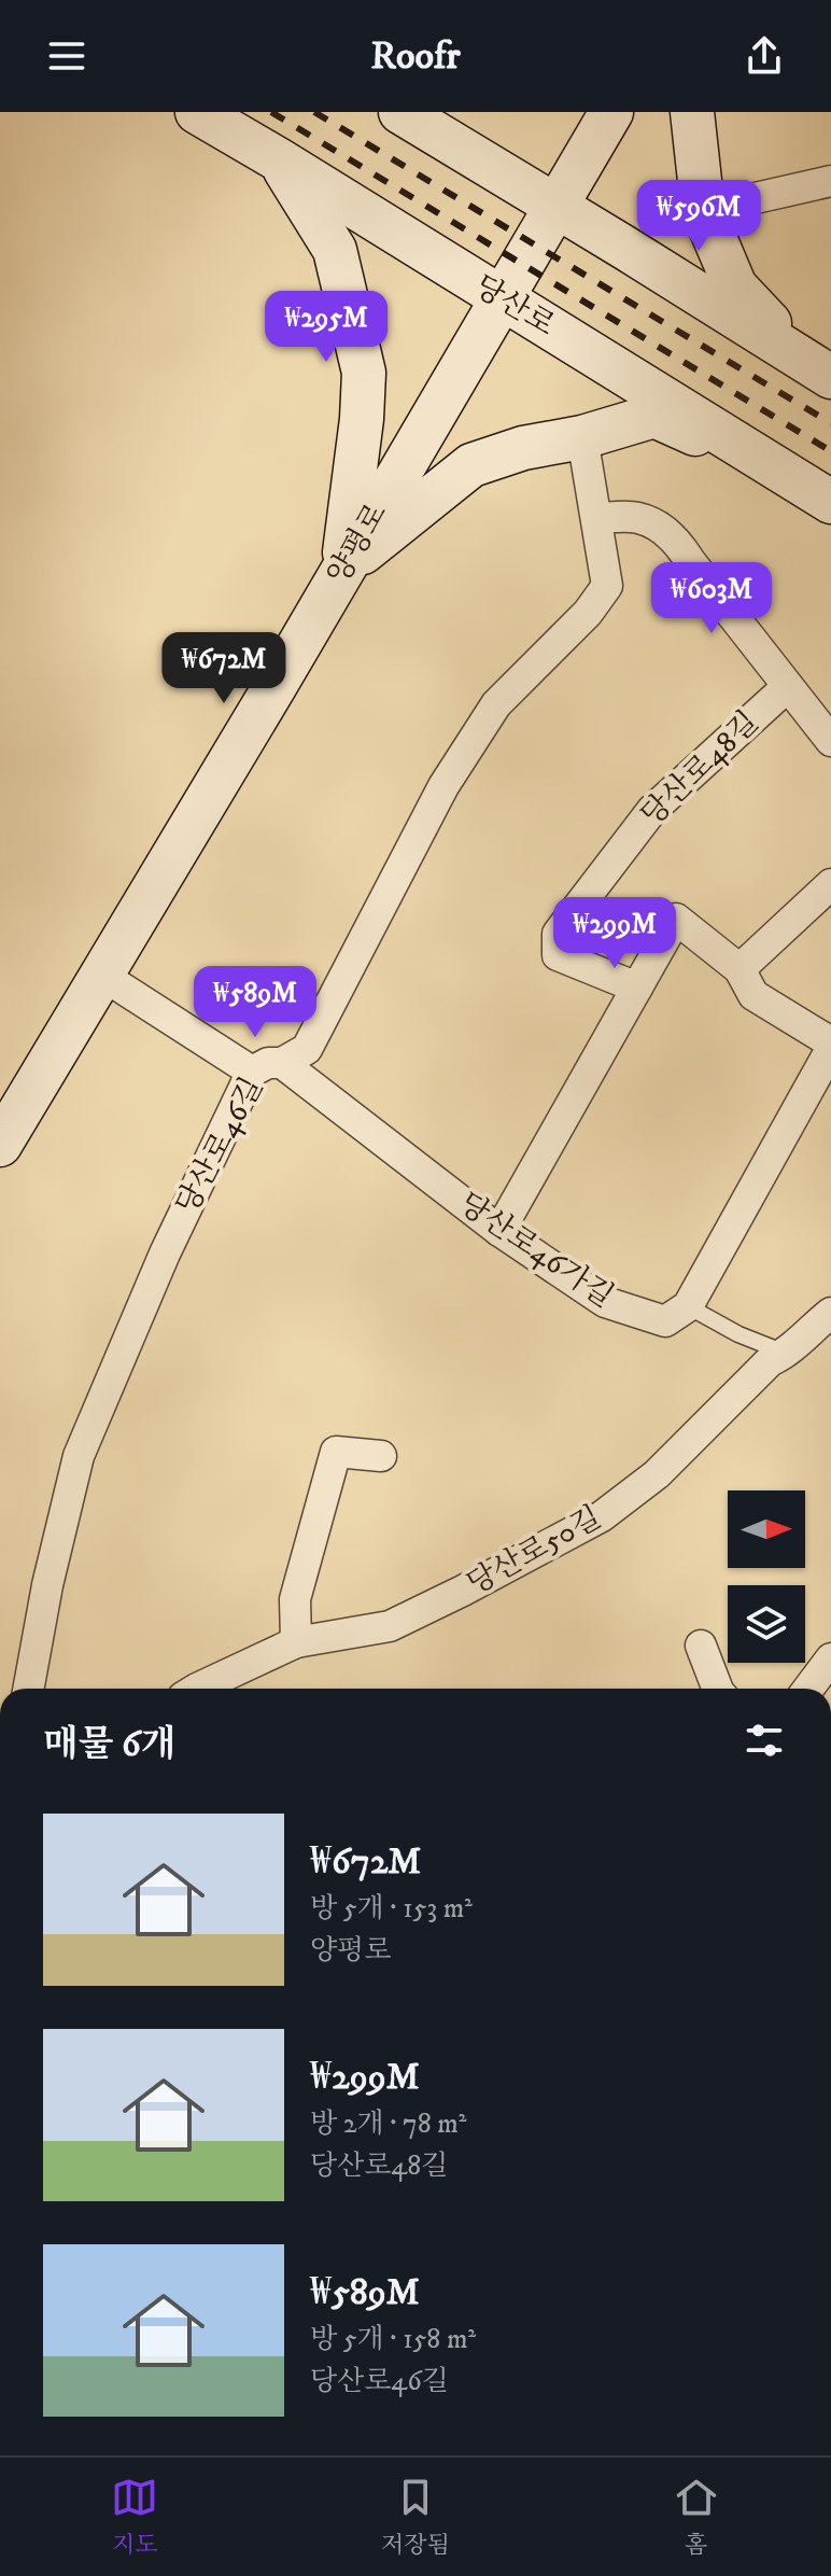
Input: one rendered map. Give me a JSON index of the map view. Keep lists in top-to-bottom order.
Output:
{
  "streets": {
    "main road": ["당산로", "양평로"],
    "street": [
      "당산로48길",
      "당산로46길",
      "당산로46가길",
      "당산로50길"
    ]
  },
  "crossings": [
    ["당산로", "양평로"],
    ["당산로48길", "당산로46길"],
    ["당산로46길", "당산로46가길"]
  ],
  "north": "right",
  "page": {
    "header": "Roofr",
    "price": [
      "₩596M",
      "₩295M",
      "₩603M",
      "₩672M",
      "₩299M",
      "₩589M"
    ],
    "heading": "매물 6개",
    "list": [
      {
        "name": "₩672M",
        "note": "방 5개 · 153 m² · 양평로"
      },
      {
        "name": "₩299M",
        "note": "방 2개 · 78 m² · 당산로48길"
      },
      {
        "name": "₩589M",
        "note": "방 5개 · 158 m² · 당산로46길"
      }
    ],
    "tabs": ["지도", "저장됨", "홈"]
  }
}
